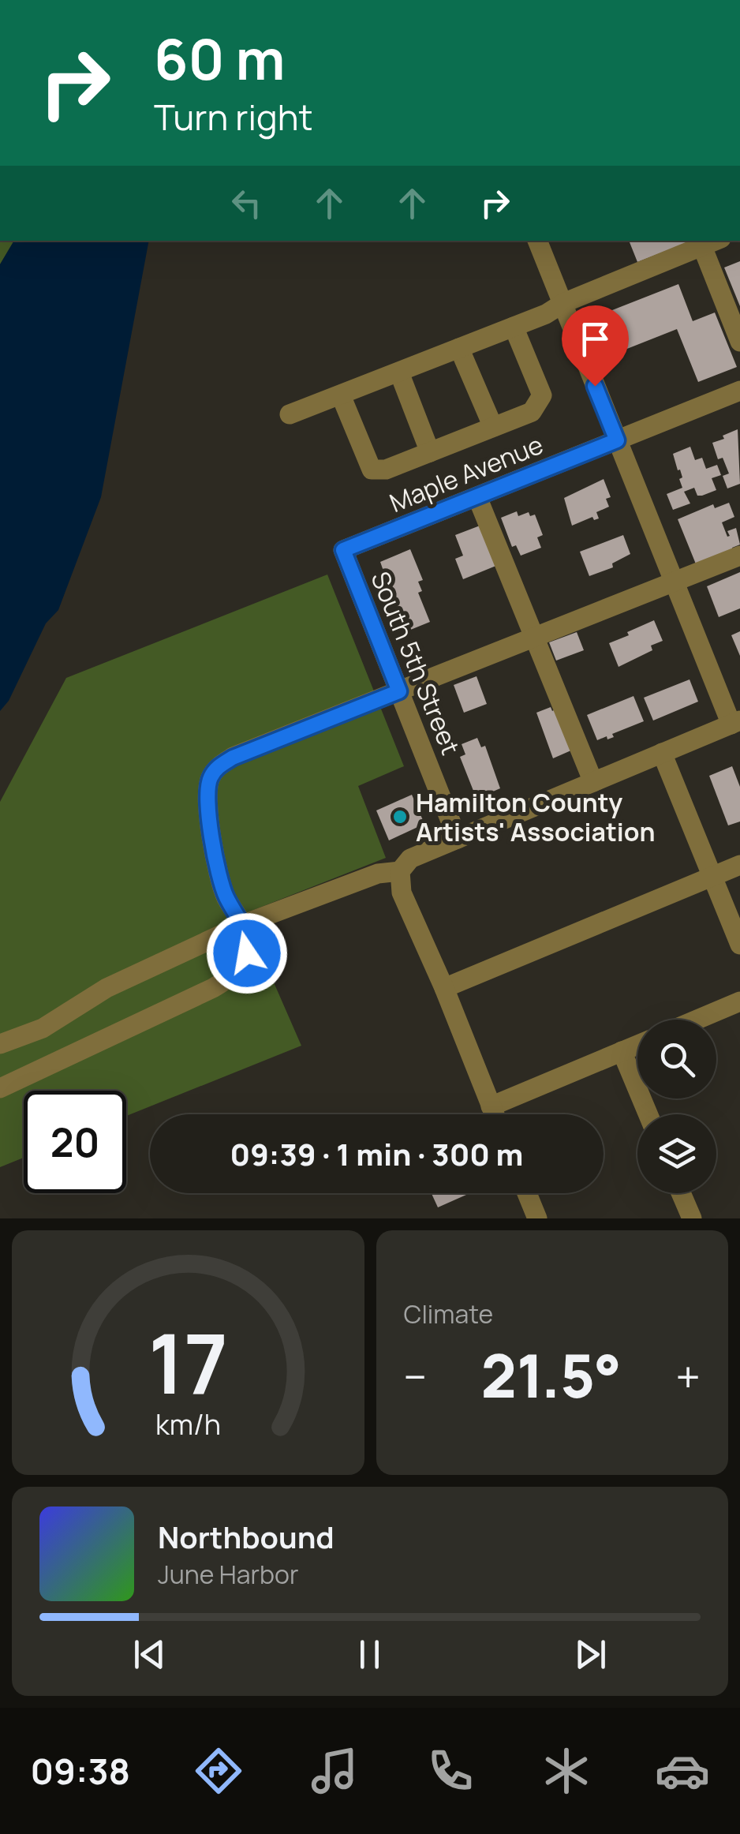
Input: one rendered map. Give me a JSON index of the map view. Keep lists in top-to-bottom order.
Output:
{
  "streets": {
    "street": ["Maple Avenue", "South 5th Street"]
  },
  "crossings": [
    ["Maple Avenue", "South 5th Street"]
  ],
  "places": ["Hamilton County Artists' Association"],
  "page": {
    "turn": ["60 m", "Turn right"],
    "limit": "20",
    "trip": "09:39 · 1 min · 300 m",
    "tile": "Climate",
    "heat": ["−", "21.5°", "+"],
    "song": ["Northbound", "June Harbor"],
    "tabs": "09:38",
    "gauge": ["17", "km/h"]
  }
}
